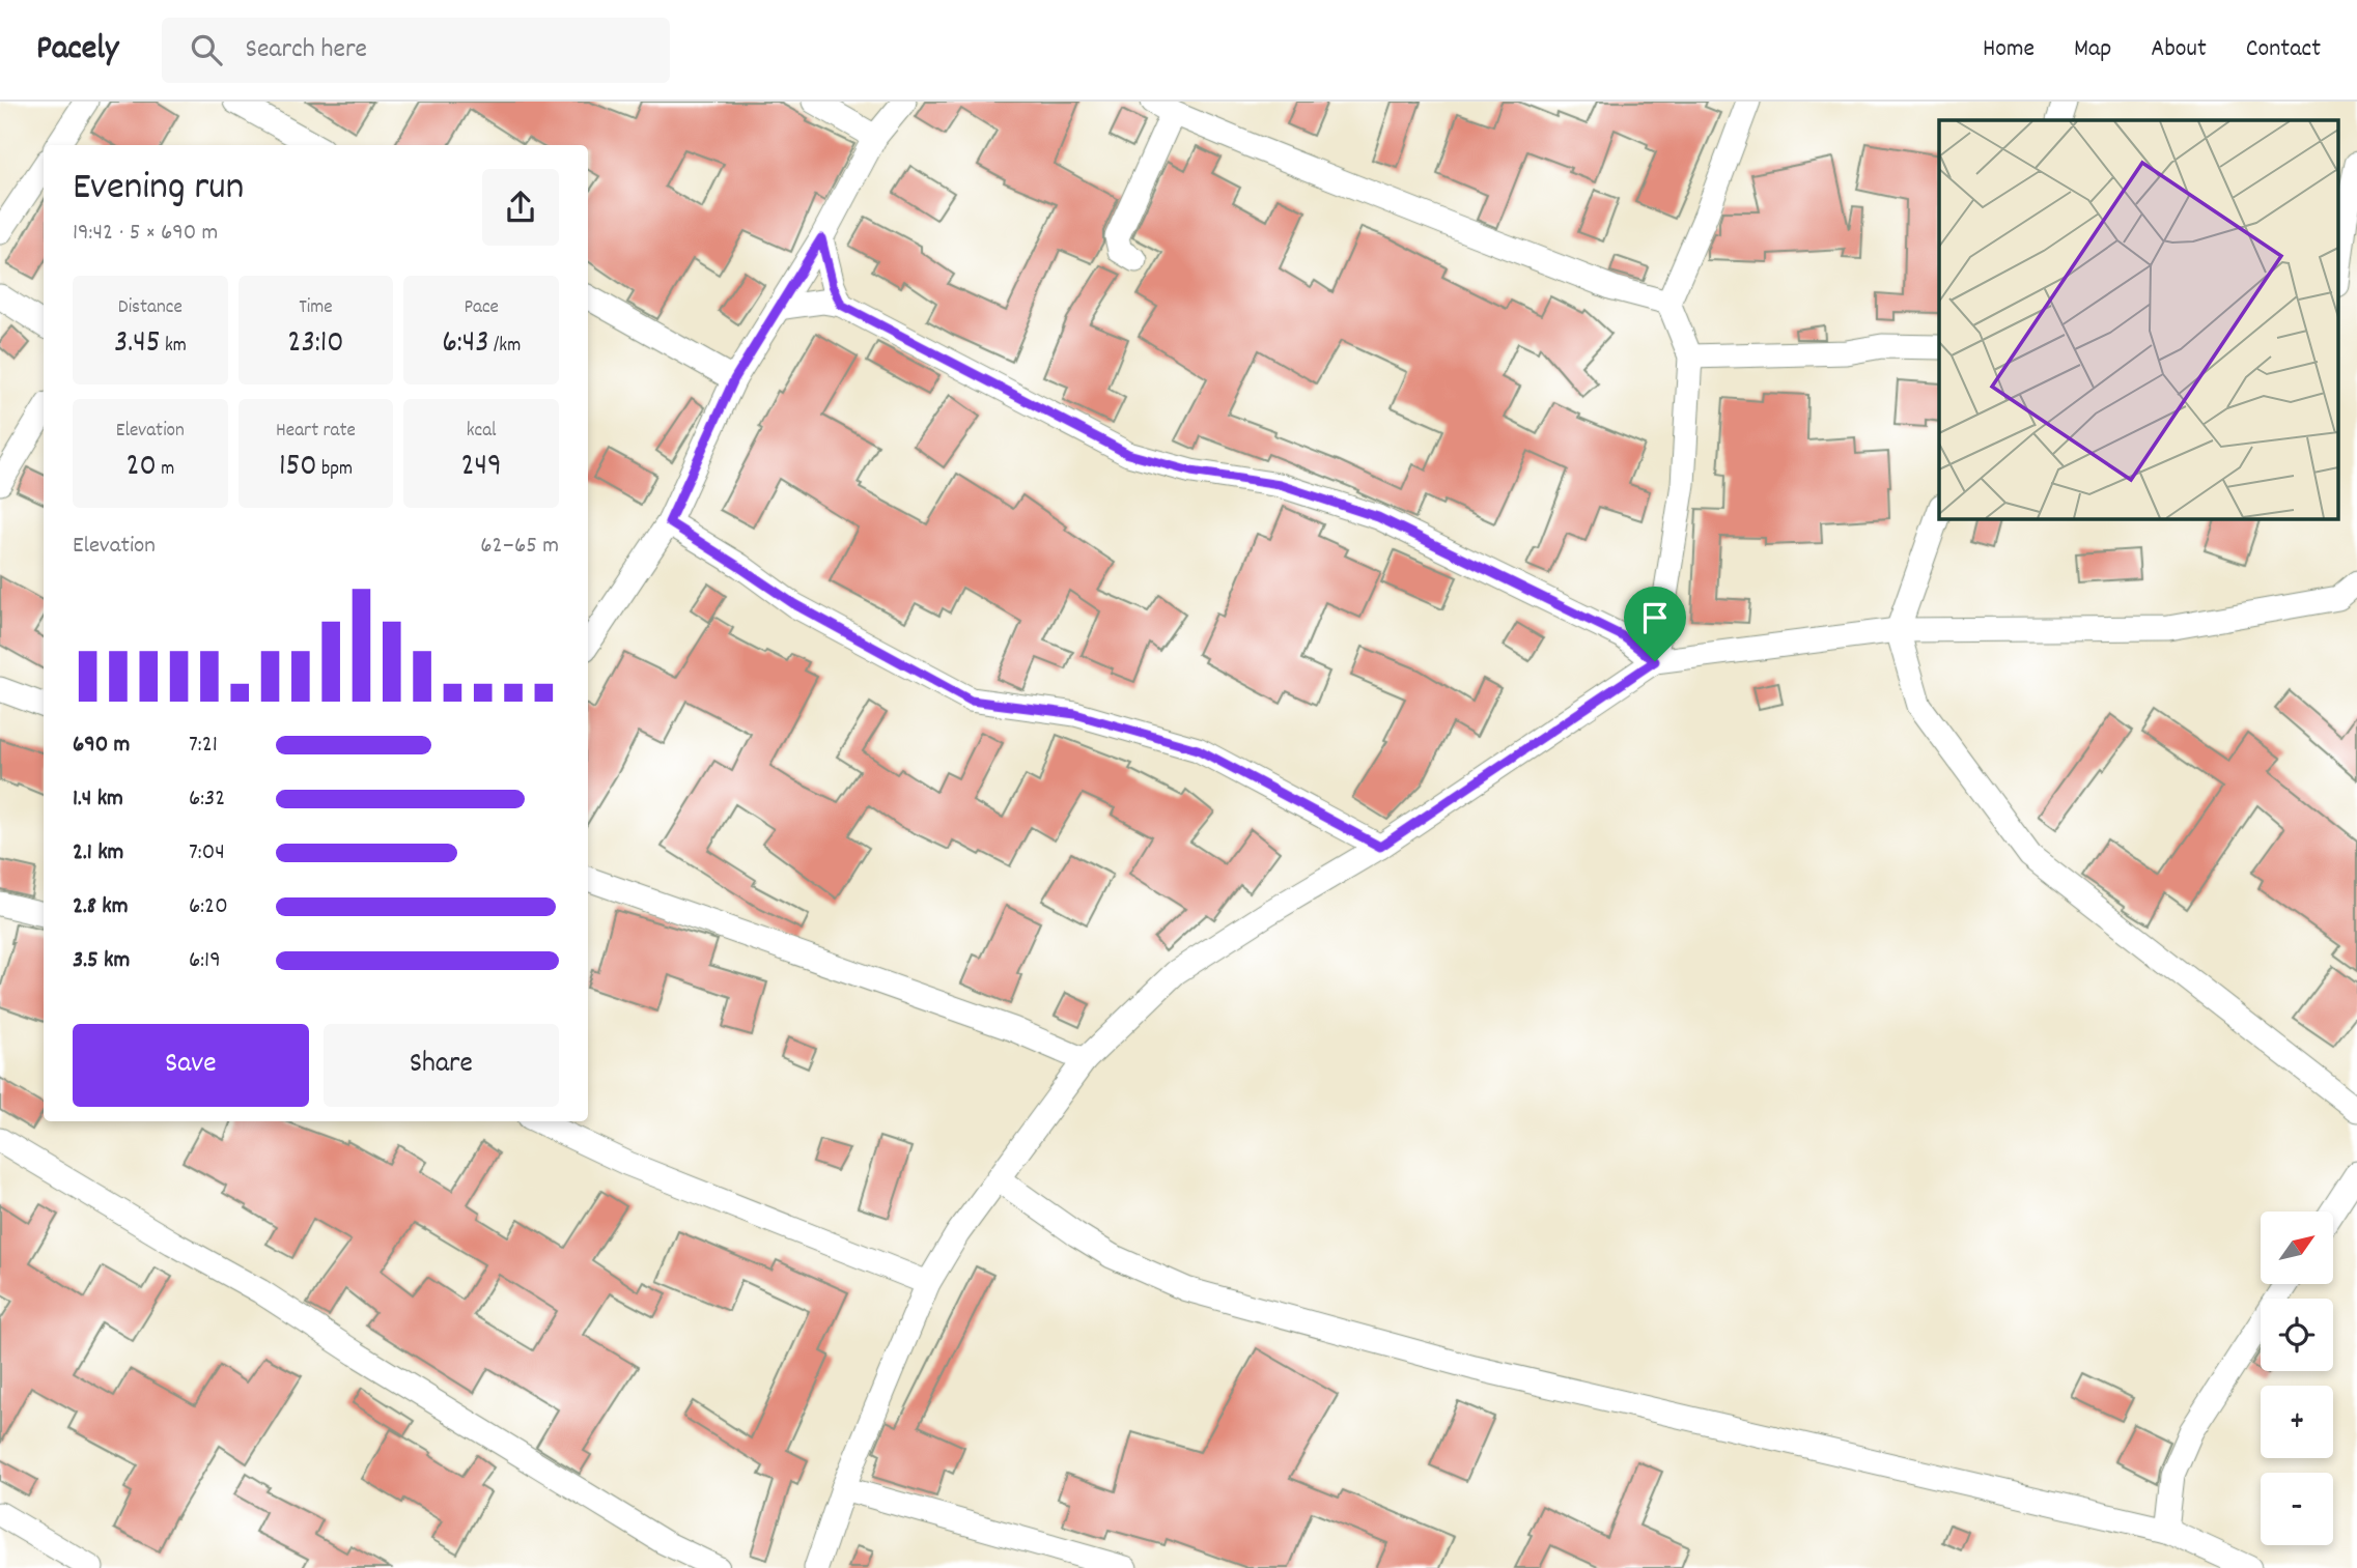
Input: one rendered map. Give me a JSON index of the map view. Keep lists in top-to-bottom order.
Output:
{
  "north": "top right",
  "page": {
    "header": "Pacely",
    "search": "Search here",
    "nav": [
      "Home",
      "Map",
      "About",
      "Contact"
    ],
    "heading": ["Evening run", "19:42 · 5 × 690 m"],
    "stats": [
      ["Distance", "3.45 km"],
      ["Time", "23:10"],
      ["Pace", "6:43 /km"],
      ["Elevation", "20 m"],
      ["Heart rate", "150 bpm"],
      ["kcal", "249"]
    ],
    "chart": ["Elevation", "62–65 m"],
    "list": [
      {
        "name": "690 m",
        "note": "7:21"
      },
      {
        "name": "1.4 km",
        "note": "6:32"
      },
      {
        "name": "2.1 km",
        "note": "7:04"
      },
      {
        "name": "2.8 km",
        "note": "6:20"
      },
      {
        "name": "3.5 km",
        "note": "6:19"
      }
    ],
    "buttons": ["Save", "Share"],
    "map_buttons": ["+", "−"]
  }
}
